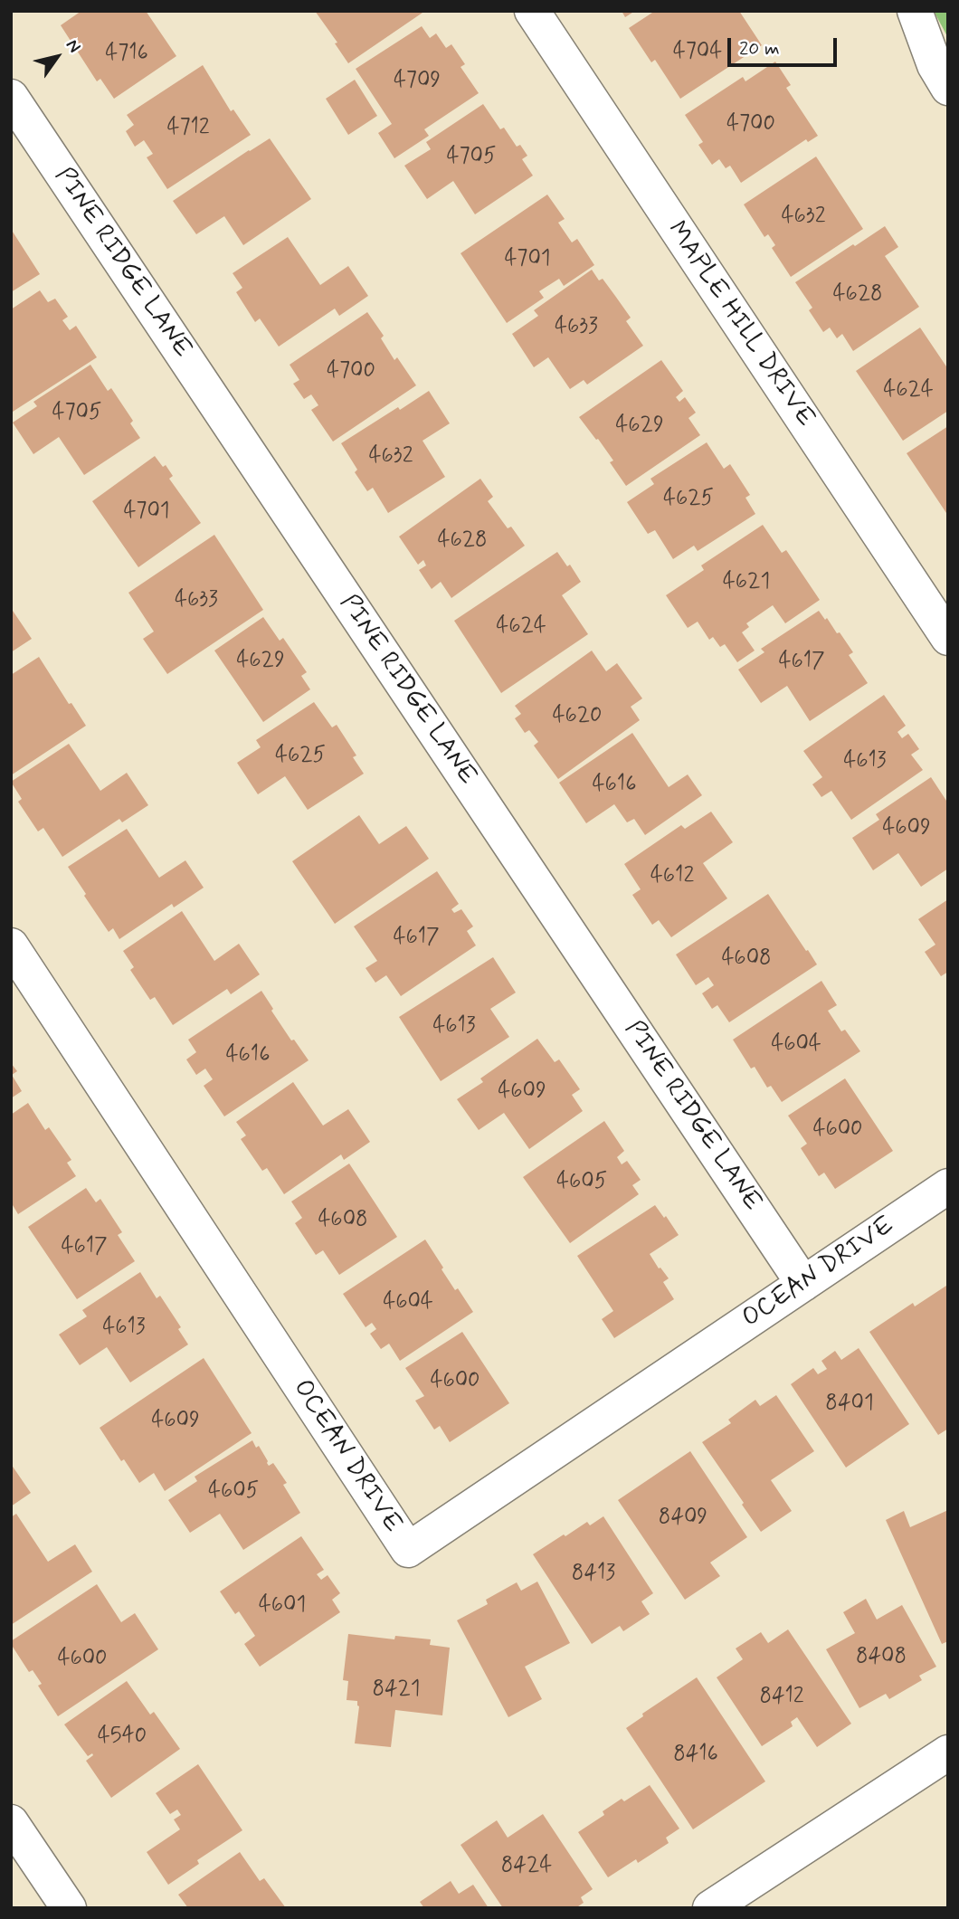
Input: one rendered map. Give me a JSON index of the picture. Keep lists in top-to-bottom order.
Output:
{
  "streets": {
    "street": ["PINE RIDGE LANE", "MAPLE HILL DRIVE", "OCEAN DRIVE"]
  },
  "crossings": [
    ["PINE RIDGE LANE", "OCEAN DRIVE"]
  ],
  "house_numbers": [
    "4704",
    "4716",
    "4709",
    "4700",
    "4712",
    "4705",
    "4632",
    "4701",
    "4628",
    "4633",
    "4700",
    "4624",
    "4705",
    "4629",
    "4632",
    "4625",
    "4701",
    "4628",
    "4621",
    "4633",
    "4624",
    "4629",
    "4617",
    "4620",
    "4625",
    "4613",
    "4616",
    "4609",
    "4612",
    "4617",
    "4608",
    "4613",
    "4604",
    "4616",
    "4609",
    "4600",
    "4605",
    "4608",
    "4617",
    "4604",
    "4613",
    "4600",
    "8401",
    "4609",
    "4605",
    "8409",
    "8413",
    "4601",
    "8408",
    "4600",
    "8421",
    "8412",
    "4540",
    "8416",
    "8424"
  ],
  "scale_bar": "20 m",
  "north": "top right"
}
